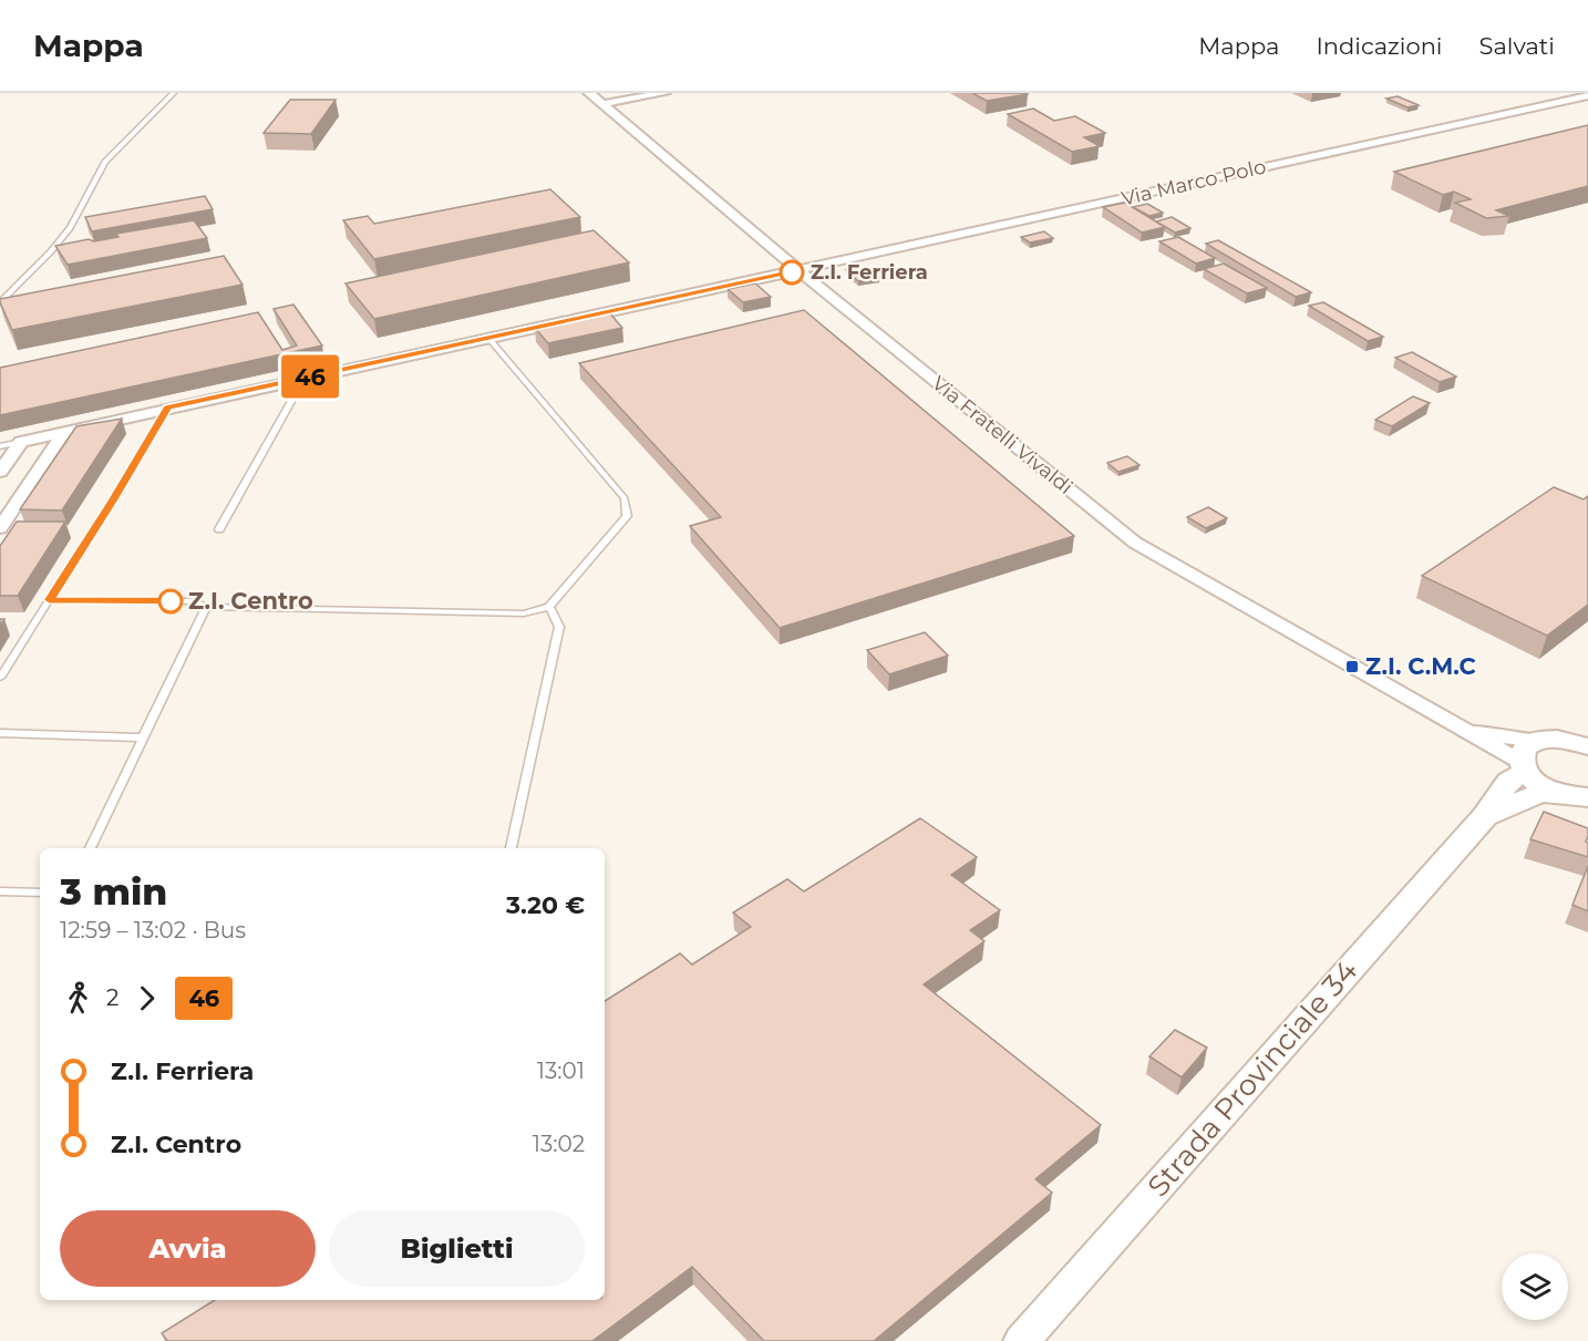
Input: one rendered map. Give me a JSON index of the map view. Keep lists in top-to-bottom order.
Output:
{
  "streets": {
    "main road": ["Strada Provinciale 34"],
    "street": ["Via Marco Polo", "Via Fratelli Vivaldi"]
  },
  "crossings": [
    ["Via Marco Polo", "Via Fratelli Vivaldi"],
    ["Via Fratelli Vivaldi", "Strada Provinciale 34"]
  ],
  "places": {
    "other": ["Z.I. Ferriera", "Z.I. Centro"],
    "transit": ["Z.I. C.M.C"]
  },
  "lines": ["bus line 46"],
  "page": {
    "header": "Mappa",
    "nav": ["Mappa", "Indicazioni", "Salvati"],
    "on_map": "46",
    "heading": ["3 min", "12:59 – 13:02 · Bus", "3.20 €"],
    "legs": ["2", "46"],
    "list": [
      {
        "name": "Z.I. Ferriera",
        "value": "13:01"
      },
      {
        "name": "Z.I. Centro",
        "value": "13:02"
      }
    ],
    "buttons": ["Avvia", "Biglietti"]
  }
}
